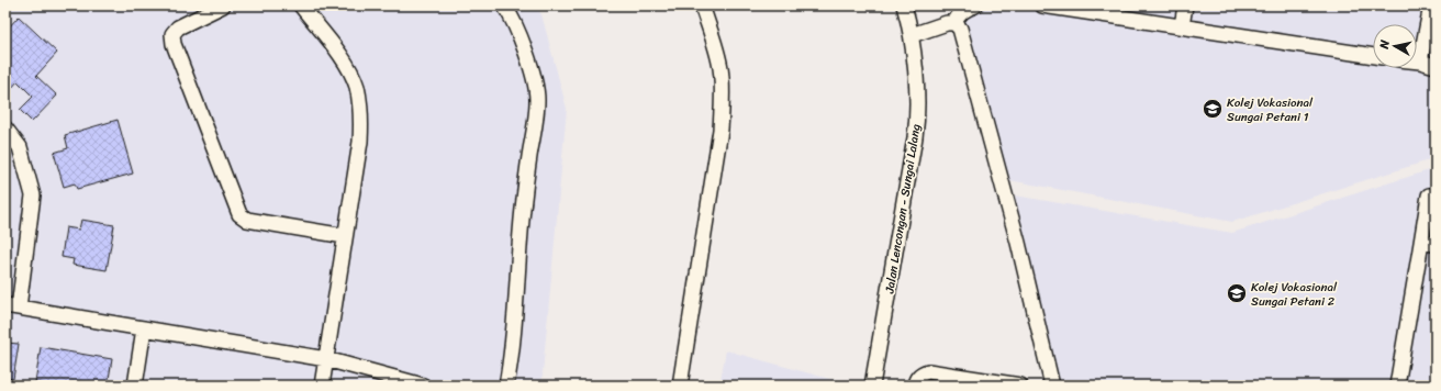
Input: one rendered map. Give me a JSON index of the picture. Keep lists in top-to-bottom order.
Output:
{
  "streets": {
    "street": ["Jalan Lencongan - Sungai Lalang"]
  },
  "places": {
    "school or university": ["Kolej Vokasional Sungai Petani 1", "Kolej Vokasional Sungai Petani 2"]
  },
  "north": "left"
}
